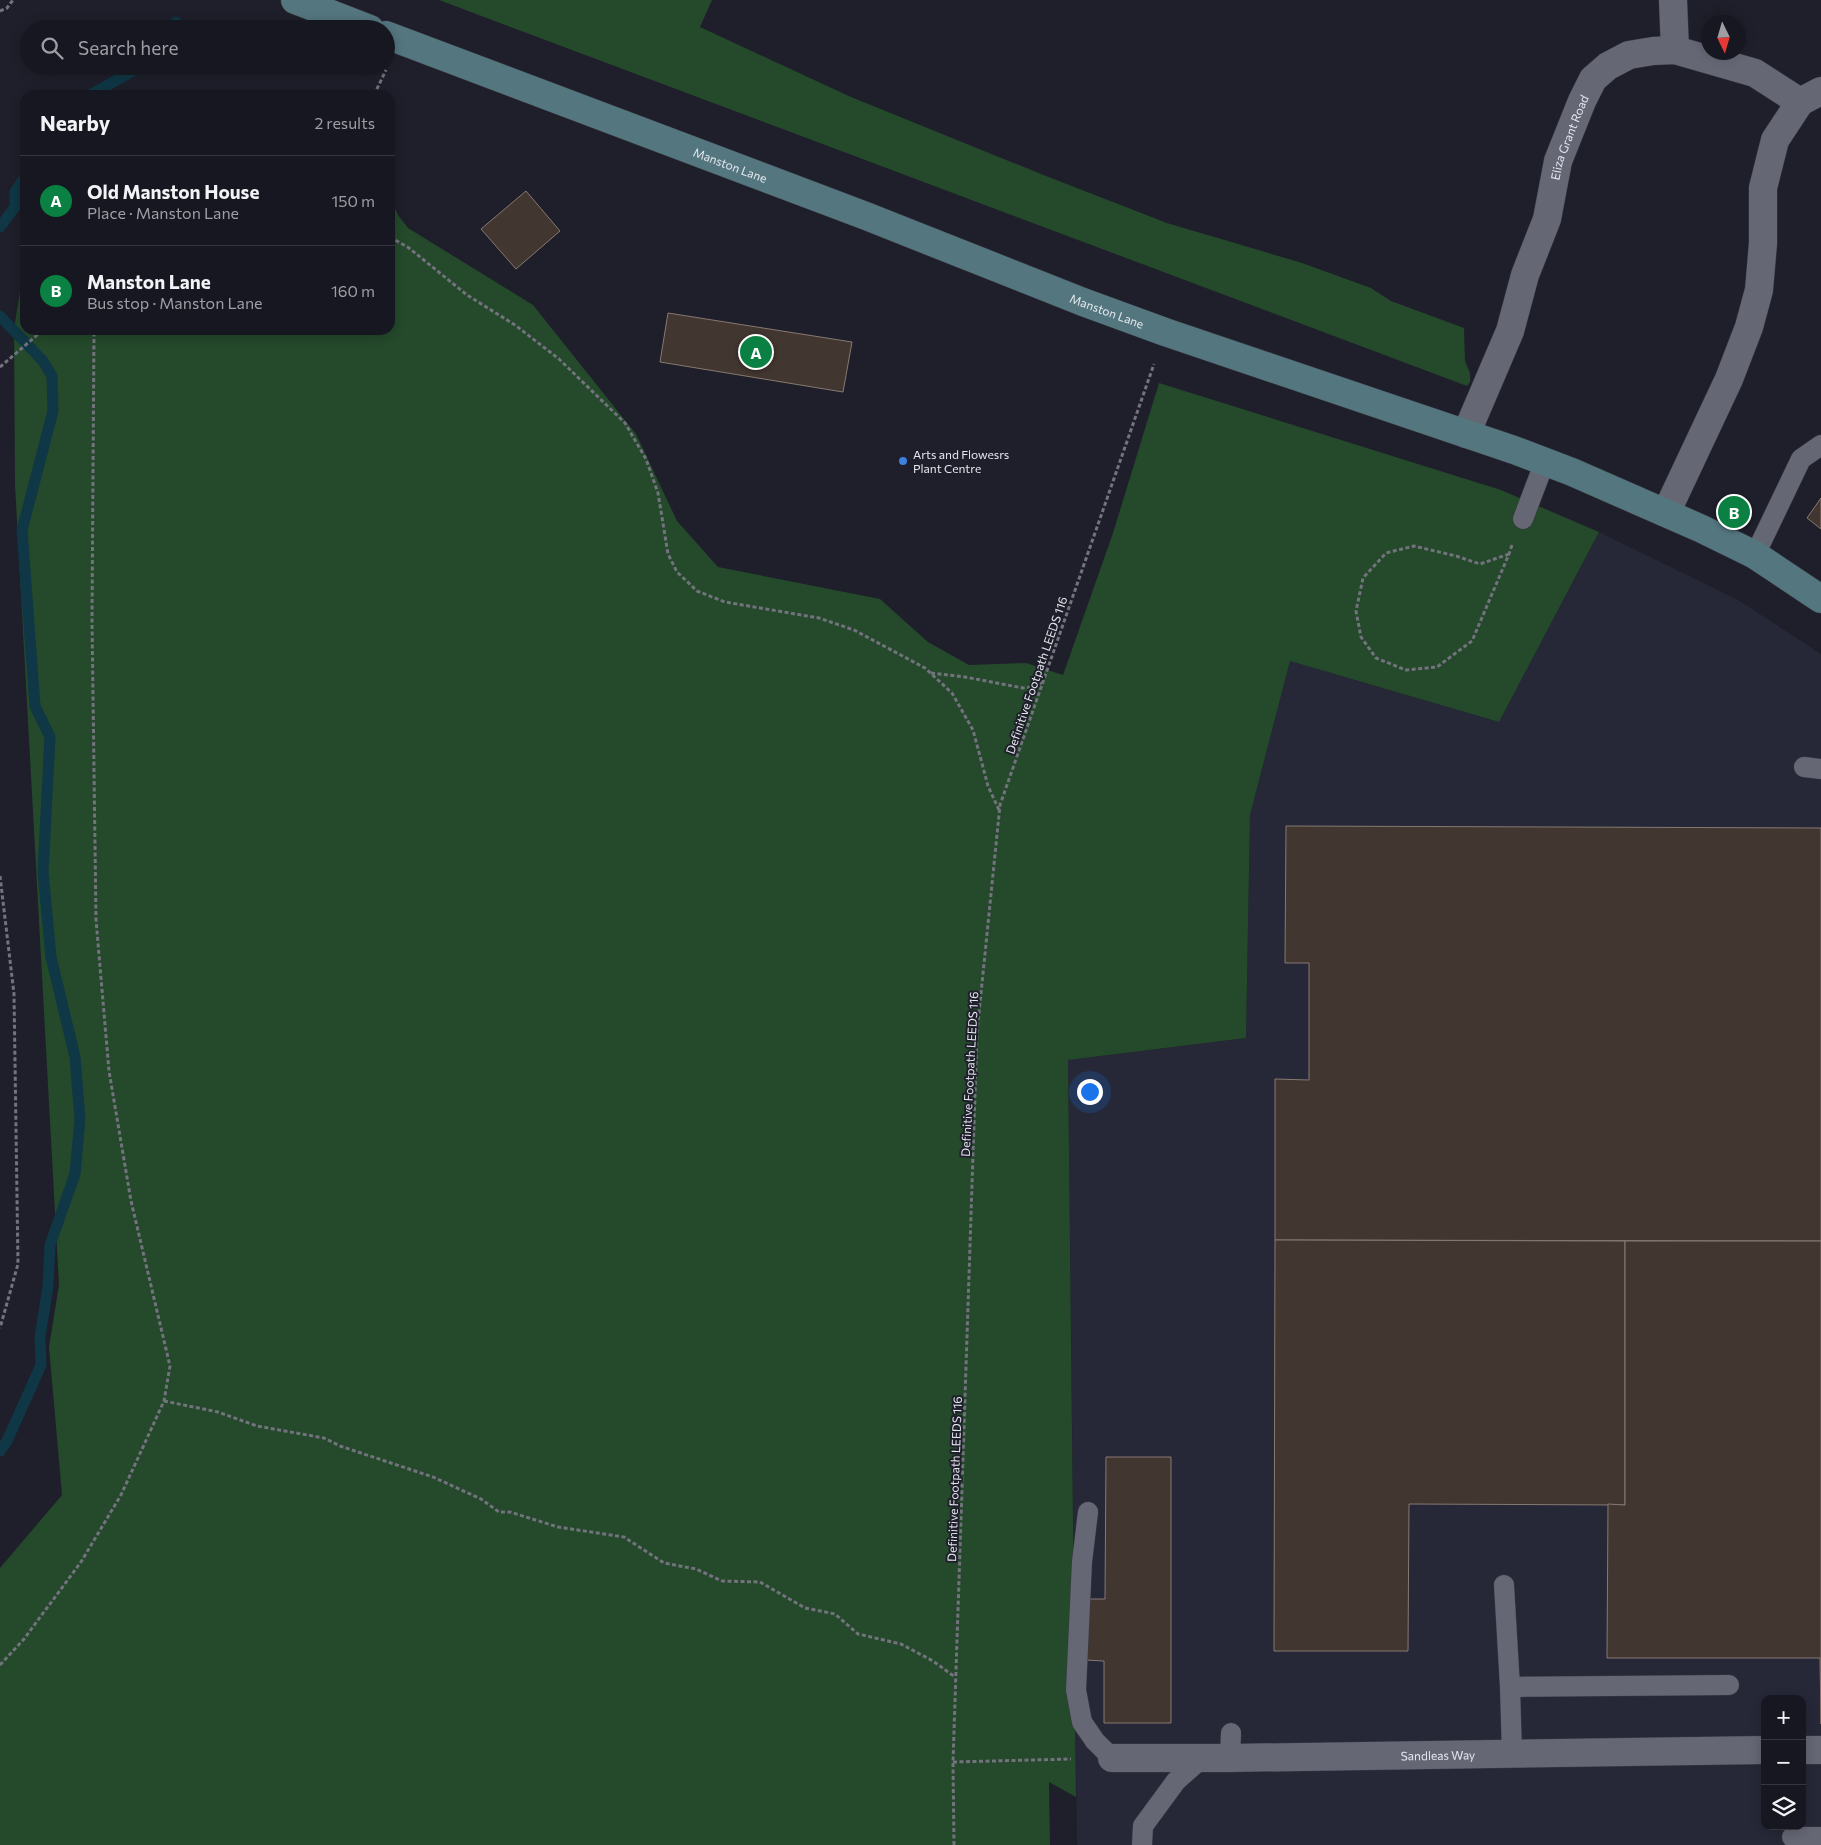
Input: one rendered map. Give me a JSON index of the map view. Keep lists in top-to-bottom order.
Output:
{
  "streets": {
    "street": ["Eliza Grant Road", "Manston Lane", "Sandleas Way"],
    "path": ["Definitive Footpath LEEDS 116"]
  },
  "crossings": [
    ["Eliza Grant Road", "Manston Lane"],
    ["Manston Lane", "Definitive Footpath LEEDS 116"]
  ],
  "places": ["Arts and Flowesrs Plant Centre"],
  "north": "bottom",
  "page": {
    "search": "Search here",
    "heading": ["Nearby", "2 results"],
    "list": [
      {
        "mark": "A",
        "name": "Old Manston House",
        "note": "Place · Manston Lane",
        "value": "150 m"
      },
      {
        "mark": "B",
        "name": "Manston Lane",
        "note": "Bus stop · Manston Lane",
        "value": "160 m"
      }
    ],
    "pins": ["A", "B"],
    "map_buttons": ["+", "−"]
  }
}
